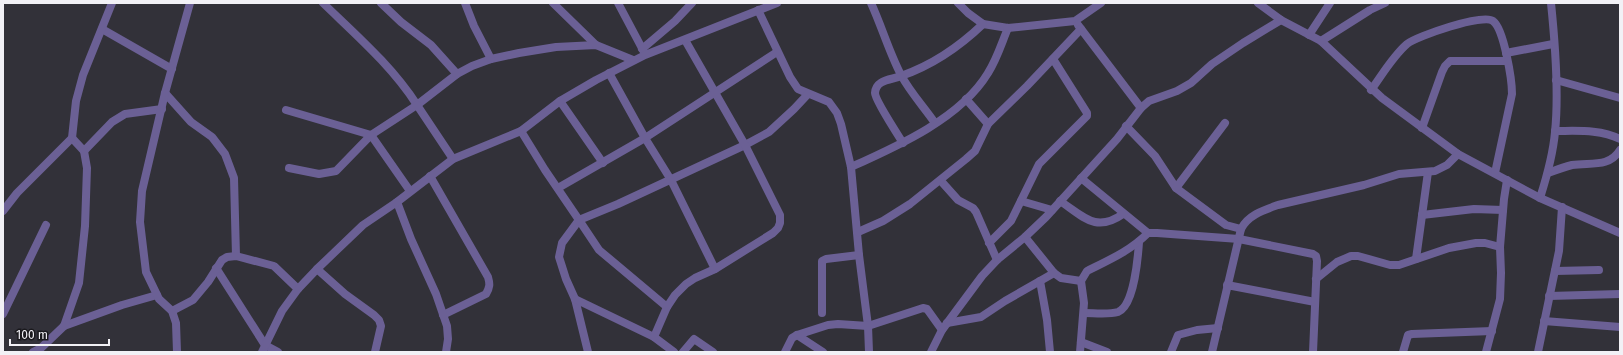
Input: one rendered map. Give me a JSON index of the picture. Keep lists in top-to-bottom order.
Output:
{
  "scale_bar": "100 m"
}
